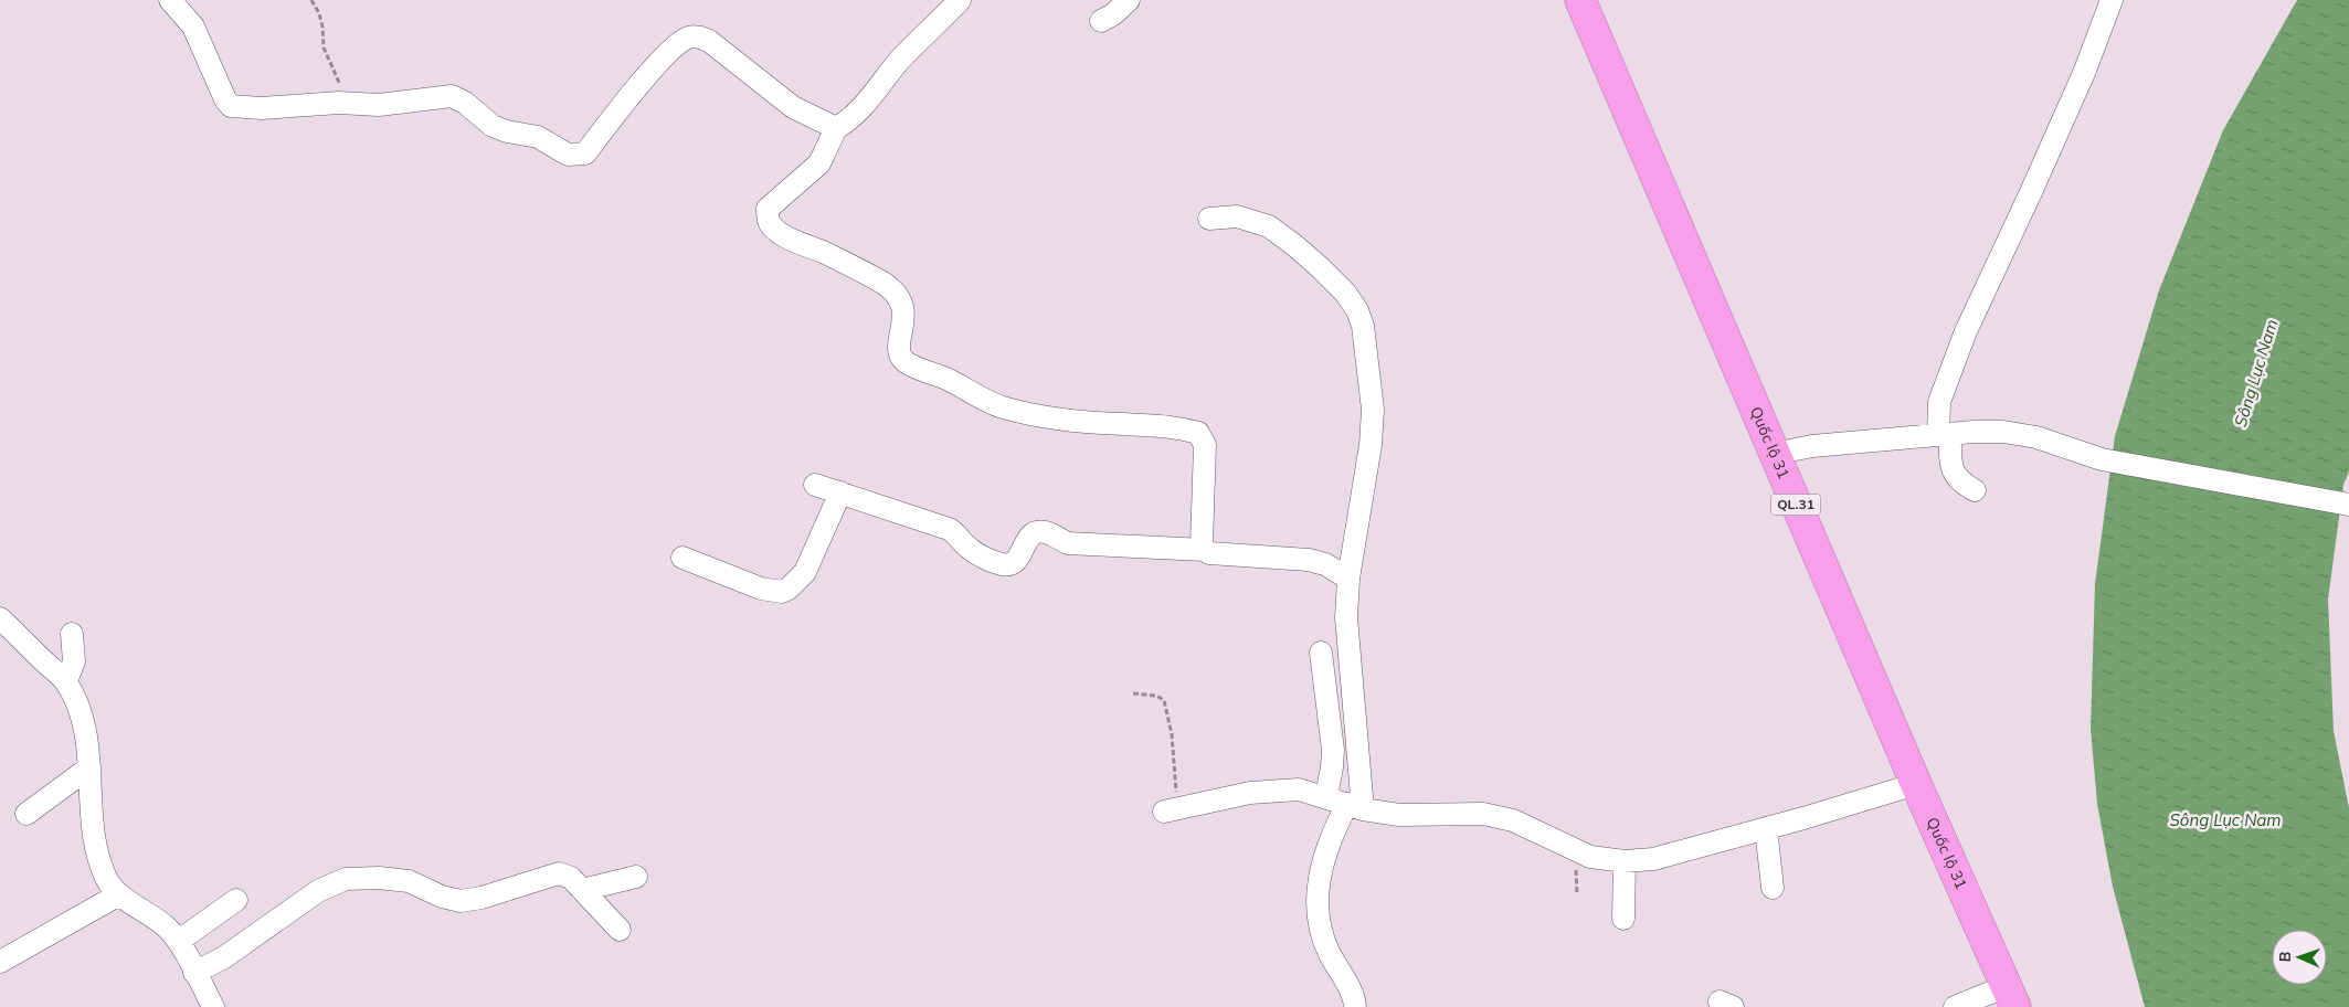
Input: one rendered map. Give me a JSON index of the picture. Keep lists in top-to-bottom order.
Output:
{
  "streets": {
    "highway": ["Quốc lộ 31", "QL.31"]
  },
  "water": ["Sông Lục Nam"],
  "north": "left"
}
